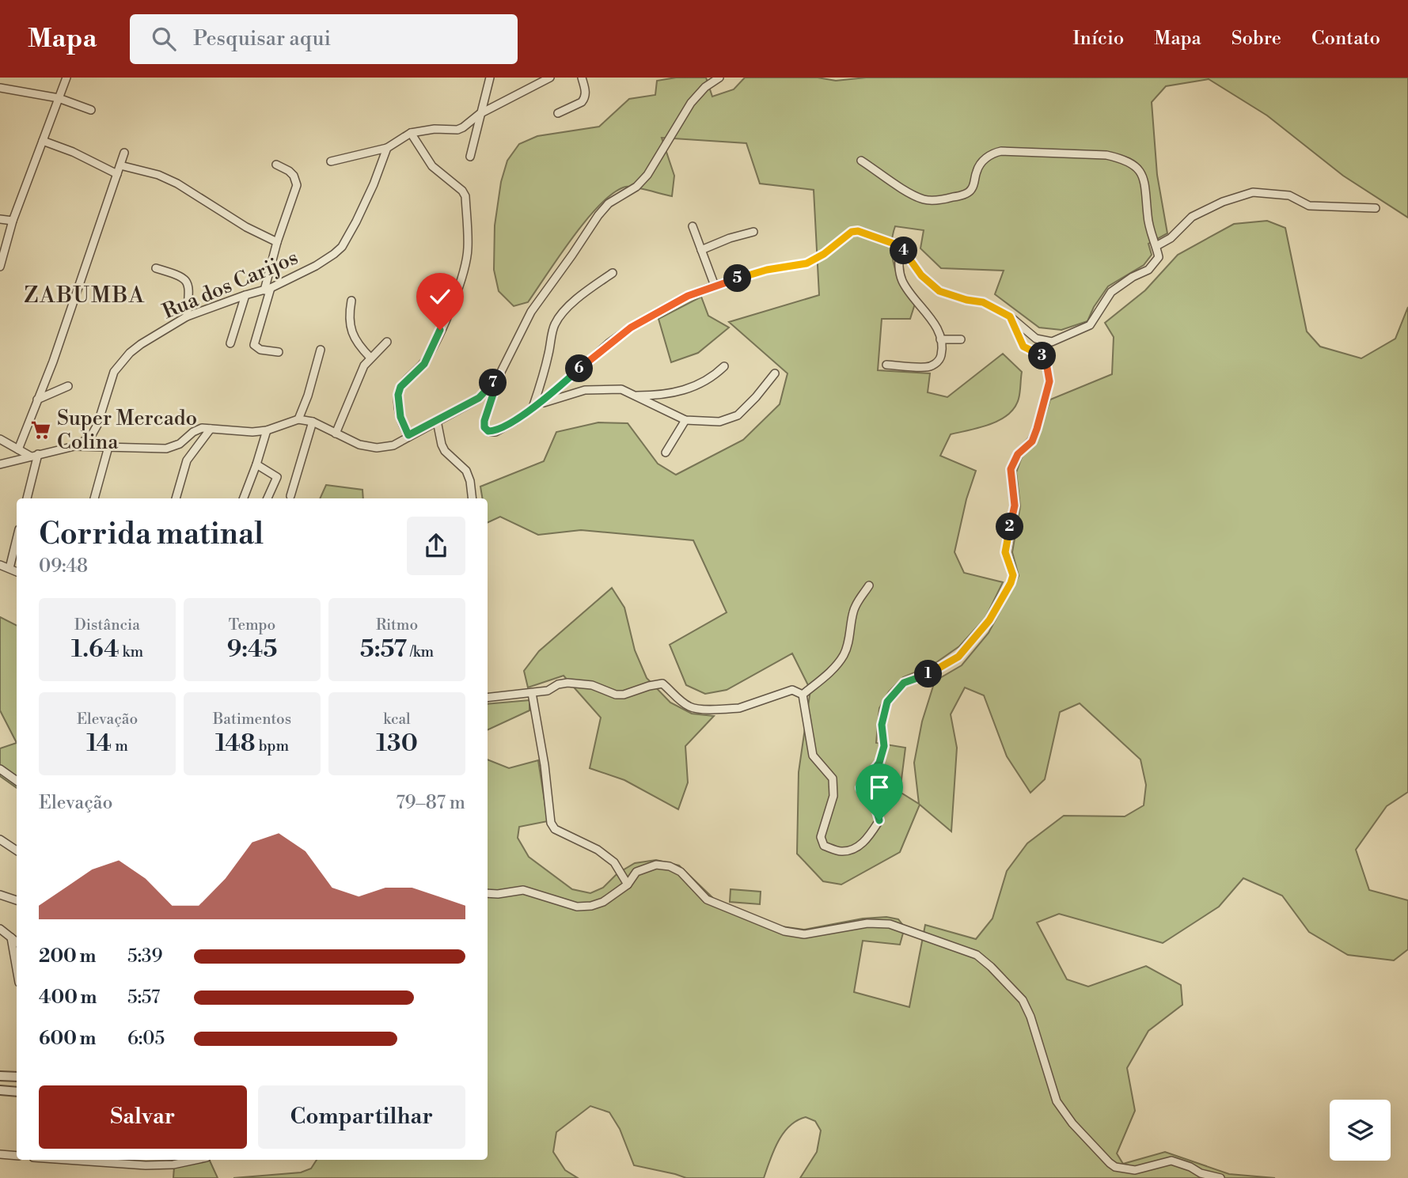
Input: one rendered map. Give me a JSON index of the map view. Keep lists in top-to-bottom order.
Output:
{
  "streets": {
    "street": ["Rua dos Carijos"]
  },
  "districts": ["ZABUMBA"],
  "places": {
    "supermarket": ["Super Mercado Colina"]
  },
  "page": {
    "header": "Mapa",
    "search": "Pesquisar aqui",
    "nav": [
      "Início",
      "Mapa",
      "Sobre",
      "Contato"
    ],
    "pins": [
      "4",
      "5",
      "3",
      "6",
      "7",
      "2",
      "1"
    ],
    "heading": ["Corrida matinal", "09:48"],
    "stats": [
      ["Distância", "1.64 km"],
      ["Tempo", "9:45"],
      ["Ritmo", "5:57 /km"],
      ["Elevação", "14 m"],
      ["Batimentos", "148 bpm"],
      ["kcal", "130"]
    ],
    "chart": ["Elevação", "79–87 m"],
    "list": [
      {
        "name": "200 m",
        "note": "5:39"
      },
      {
        "name": "400 m",
        "note": "5:57"
      },
      {
        "name": "600 m",
        "note": "6:05"
      }
    ],
    "buttons": ["Salvar", "Compartilhar"]
  }
}
